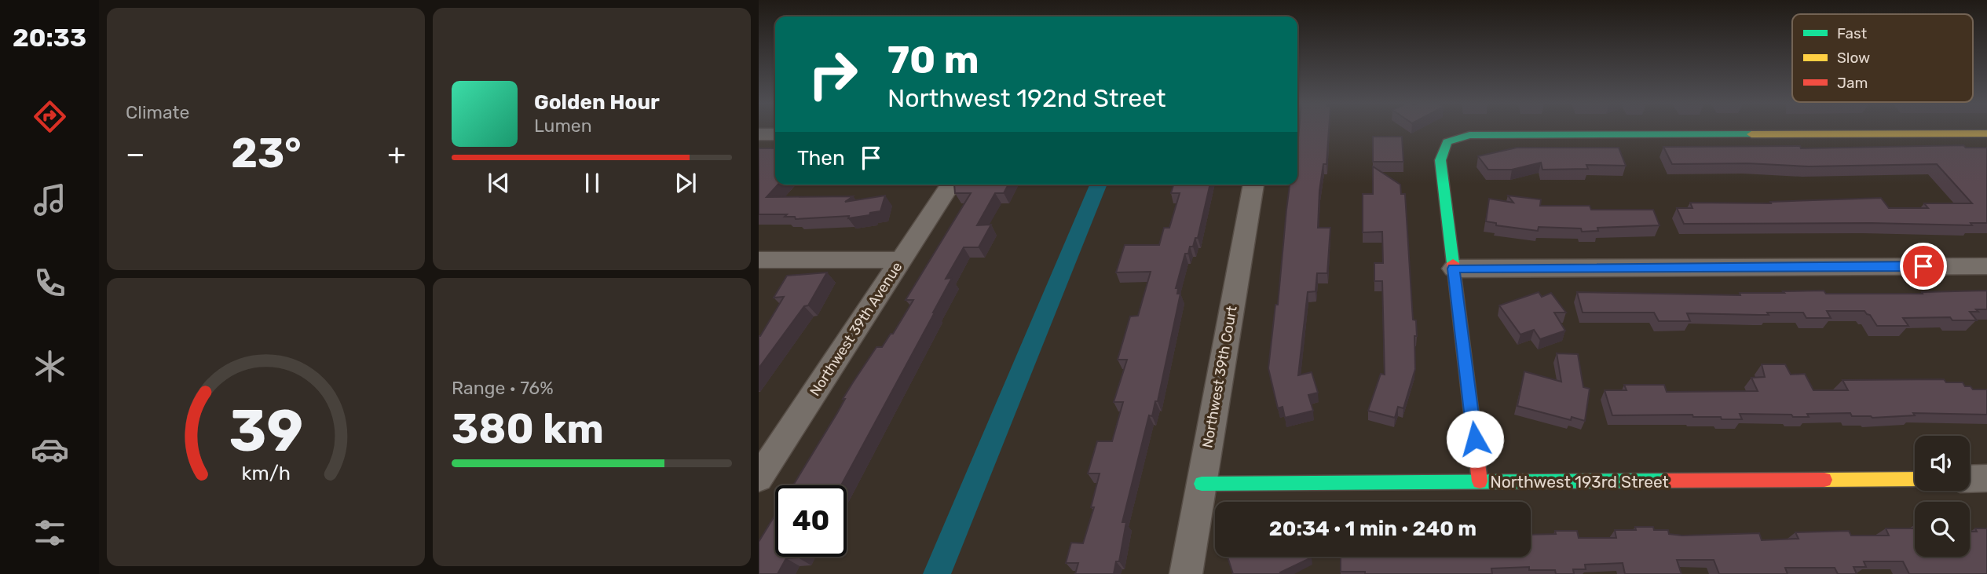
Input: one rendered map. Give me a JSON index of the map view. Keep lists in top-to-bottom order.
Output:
{
  "streets": {
    "street": ["Northwest 39th Avenue", "Northwest 39th Court", "Northwest 193rd Street"]
  },
  "crossings": [
    ["Northwest 39th Court", "Northwest 193rd Street"]
  ],
  "legend": ["Fast", "Slow", "Jam"],
  "page": {
    "tabs": "20:33",
    "tile": [
      "Climate",
      ["Range · 76%", "380 km"]
    ],
    "turn": ["70 m", "Northwest 192nd Street"],
    "song": ["Golden Hour", "Lumen"],
    "heat": ["−", "23°", "+"],
    "then": "Then",
    "limit": "40",
    "trip": "20:34 · 1 min · 240 m",
    "gauge": ["39", "km/h"]
  }
}
